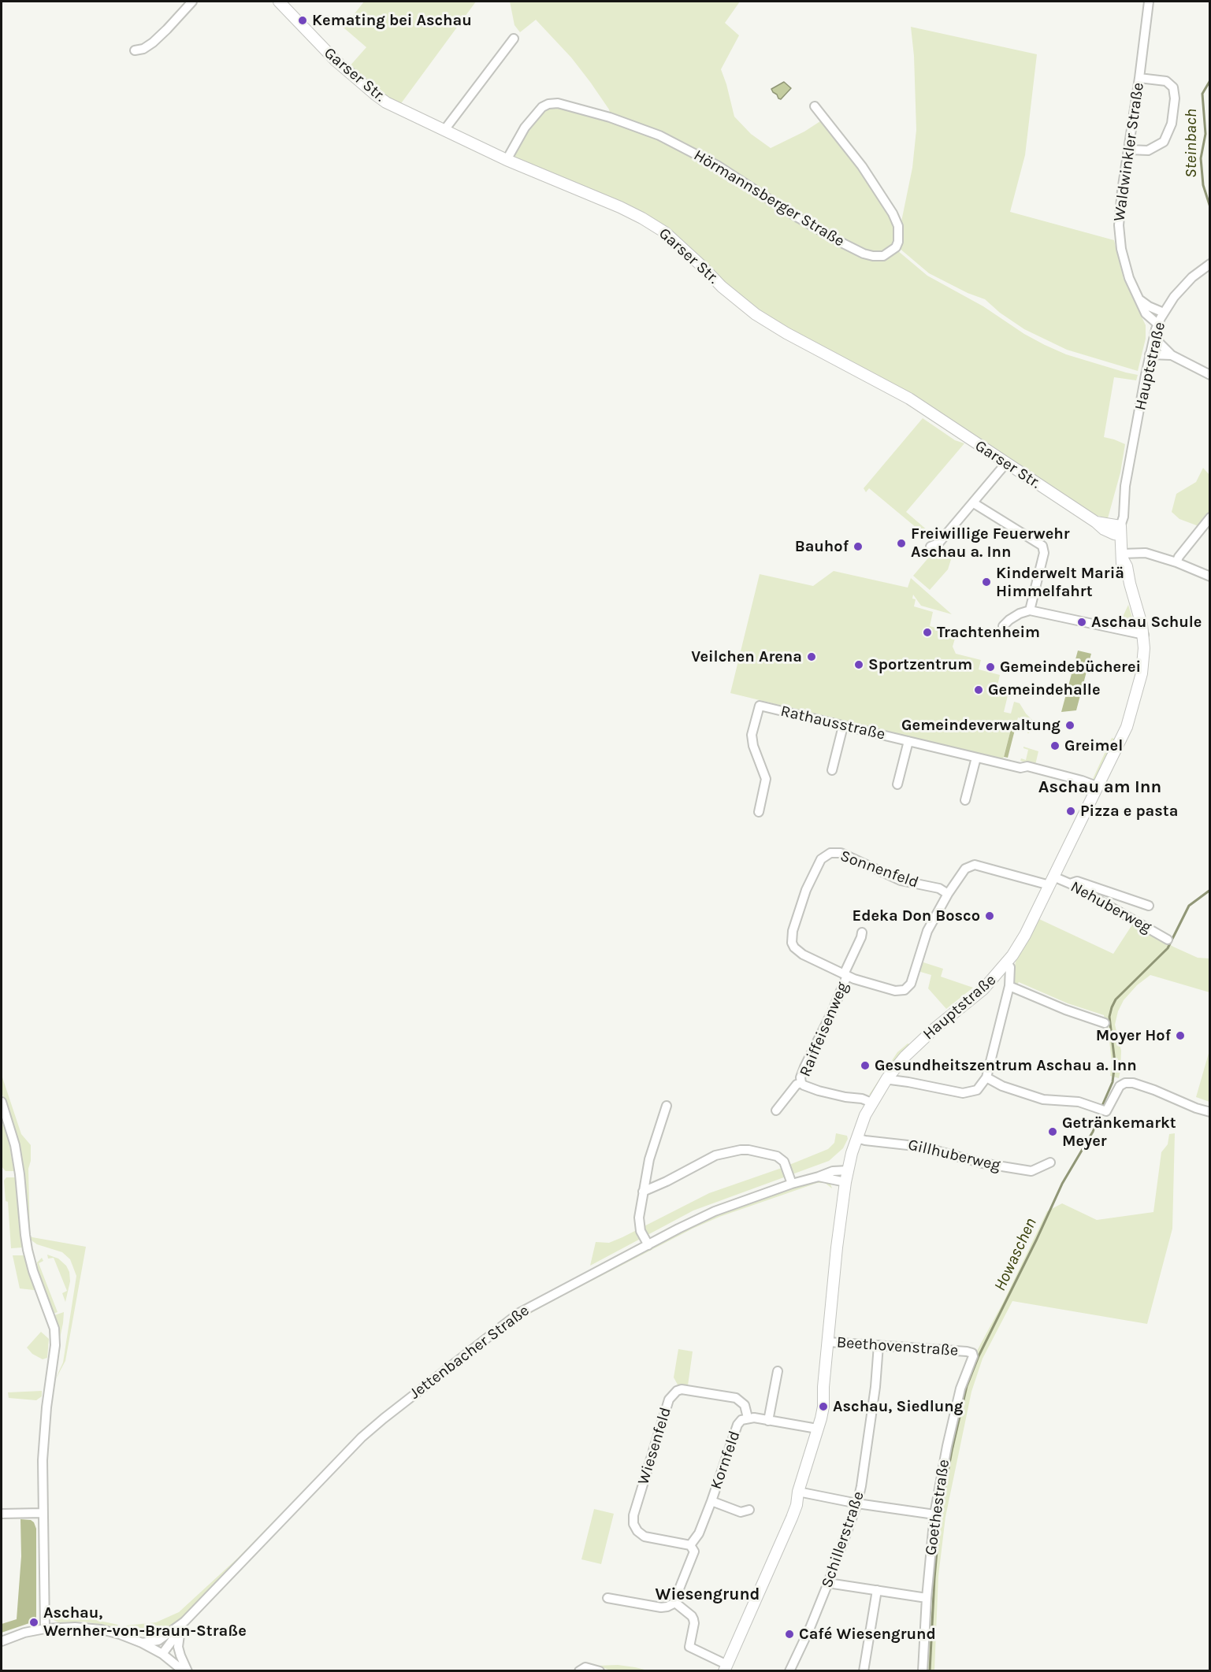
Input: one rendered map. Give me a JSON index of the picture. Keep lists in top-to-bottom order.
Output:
{
  "streets": {
    "main road": ["Garser Str.", "Hauptstraße"],
    "street": [
      "Waldwinkler Straße",
      "Hörmannsberger Straße",
      "Rathausstraße",
      "Sonnenfeld",
      "Nehuberweg",
      "Raiffeisenweg",
      "Gillhuberweg",
      "Beethovenstraße",
      "Jettenbacher Straße",
      "Wiesenfeld",
      "Kornfeld",
      "Goethestraße",
      "Schillerstraße"
    ]
  },
  "crossings": [
    ["Garser Str.", "Hörmannsberger Straße"],
    ["Garser Str.", "Hauptstraße"],
    ["Waldwinkler Straße", "Hauptstraße"],
    ["Hauptstraße", "Rathausstraße"],
    ["Hauptstraße", "Sonnenfeld"],
    ["Hauptstraße", "Nehuberweg"],
    ["Hauptstraße", "Raiffeisenweg"],
    ["Hauptstraße", "Gillhuberweg"],
    ["Hauptstraße", "Beethovenstraße"],
    ["Hauptstraße", "Jettenbacher Straße"],
    ["Hauptstraße", "Kornfeld"],
    ["Sonnenfeld", "Nehuberweg"],
    ["Sonnenfeld", "Raiffeisenweg"],
    ["Beethovenstraße", "Goethestraße"],
    ["Beethovenstraße", "Schillerstraße"],
    ["Wiesenfeld", "Kornfeld"]
  ],
  "districts": ["Aschau am Inn", "Wiesengrund"],
  "water": ["Steinbach", "Howaschen"],
  "places": [
    "Kemating bei Aschau",
    "Freiwillige Feuerwehr Aschau a. Inn",
    "Bauhof",
    "Kinderwelt Mariä Himmelfahrt",
    "Aschau Schule",
    "Trachtenheim",
    "Veilchen Arena",
    "Sportzentrum",
    "Gemeindebücherei",
    "Gemeindehalle",
    "Gemeindeverwaltung",
    "Greimel",
    "Pizza e pasta",
    "Edeka Don Bosco",
    "Moyer Hof",
    "Gesundheitszentrum Aschau a. Inn",
    "Getränkemarkt Meyer",
    "Aschau, Siedlung",
    "Aschau, Wernher-von-Braun-Straße",
    "Café Wiesengrund"
  ]
}
